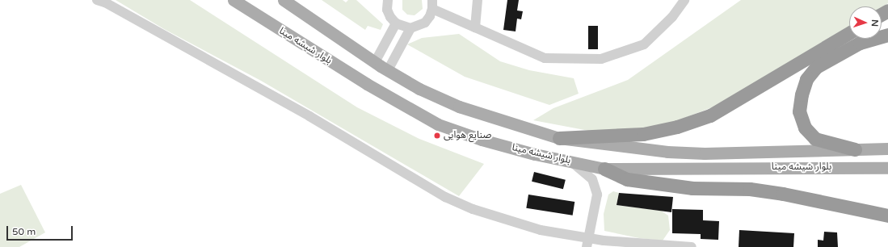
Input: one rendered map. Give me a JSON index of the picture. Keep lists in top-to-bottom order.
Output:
{
  "streets": {
    "main road": ["بلوار شیشه مینا"]
  },
  "places": ["صنایع هوایی"],
  "scale_bar": "50 m",
  "north": "right"
}
